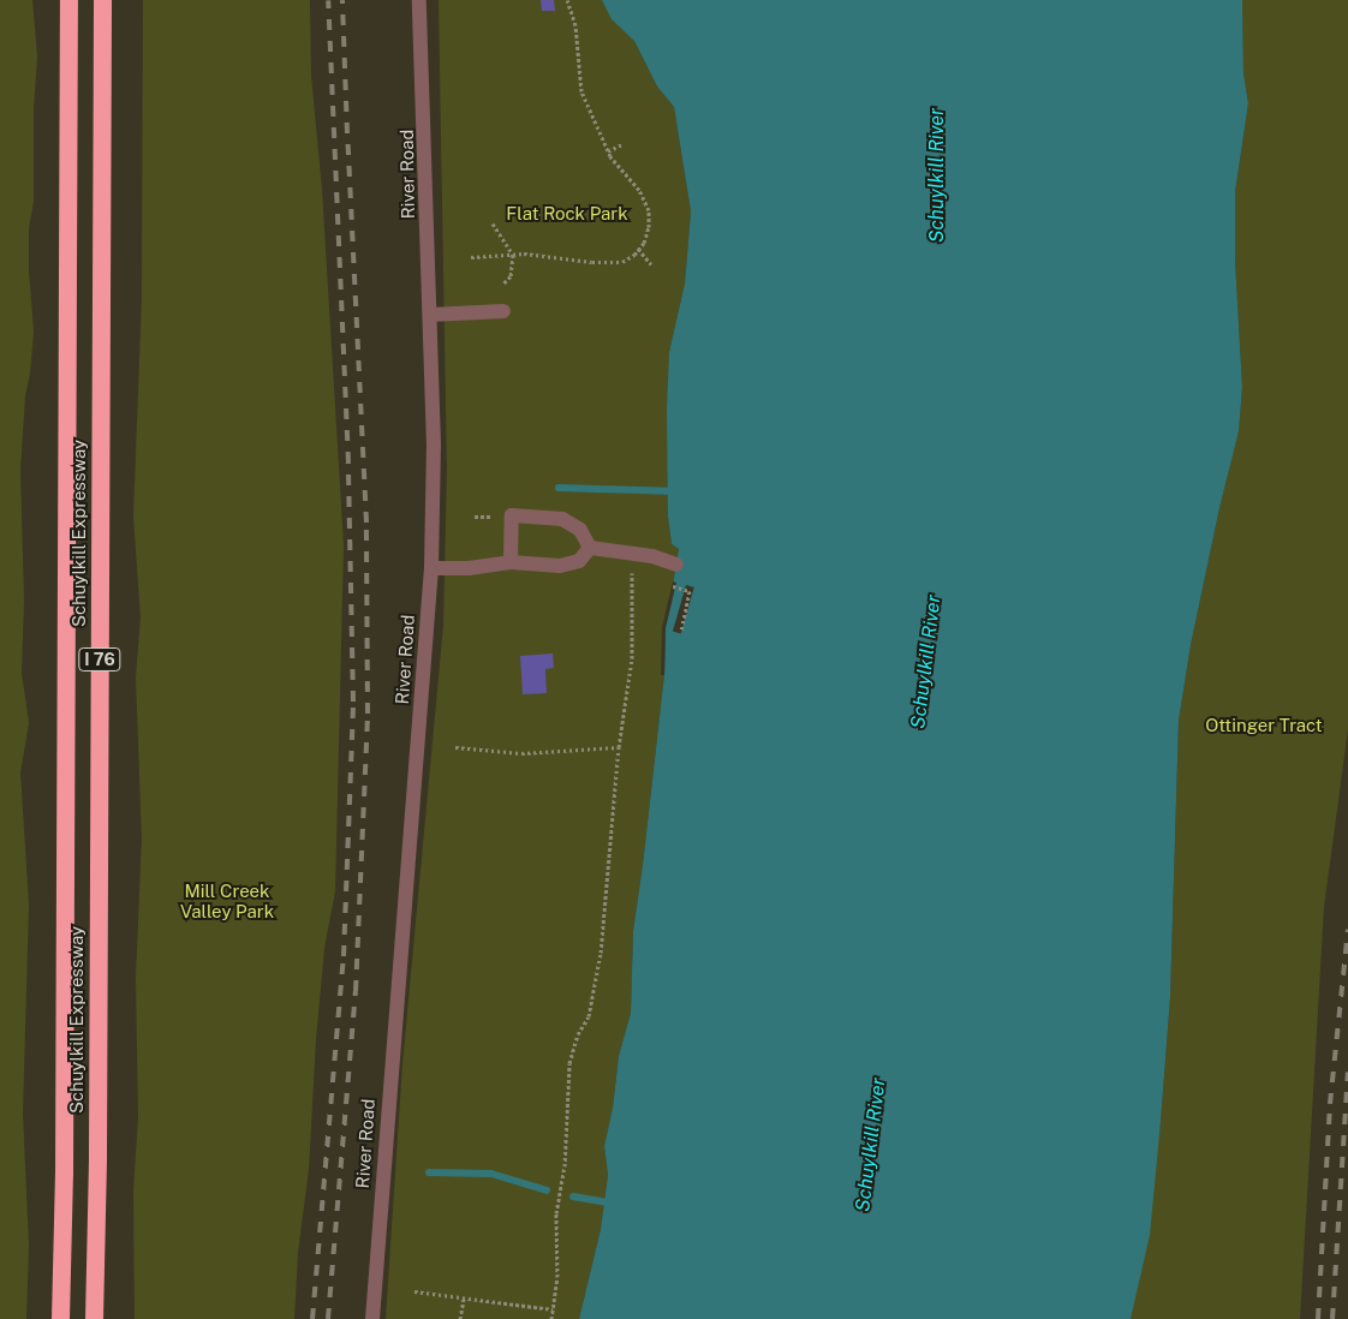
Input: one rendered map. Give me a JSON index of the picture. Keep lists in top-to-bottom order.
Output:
{
  "streets": {
    "highway": ["Schuylkill Expressway", "I 76"],
    "street": ["River Road"]
  },
  "water": ["Schuylkill River"],
  "parks": ["Flat Rock Park", "Ottinger Tract", "Mill Creek Valley Park"]
}
